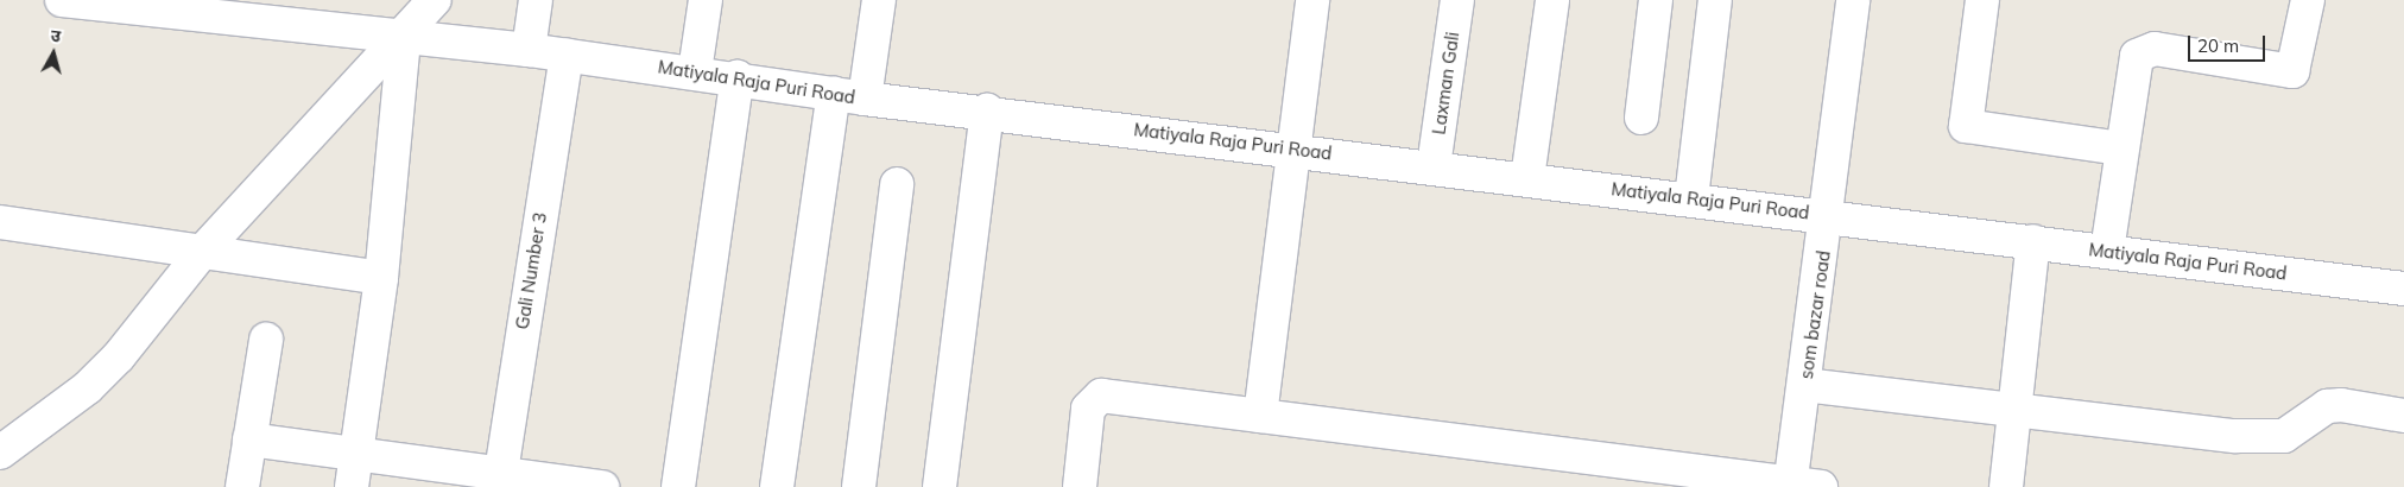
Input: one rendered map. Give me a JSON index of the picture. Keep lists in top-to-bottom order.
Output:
{
  "streets": {
    "street": [
      "Matiyala Raja Puri Road",
      "Laxman Gali",
      "Gali Number 3",
      "som bazar road"
    ]
  },
  "crossings": [
    ["Matiyala Raja Puri Road", "Laxman Gali"],
    ["Matiyala Raja Puri Road", "Gali Number 3"],
    ["Matiyala Raja Puri Road", "som bazar road"]
  ],
  "scale_bar": "20 m",
  "north": "top"
}
